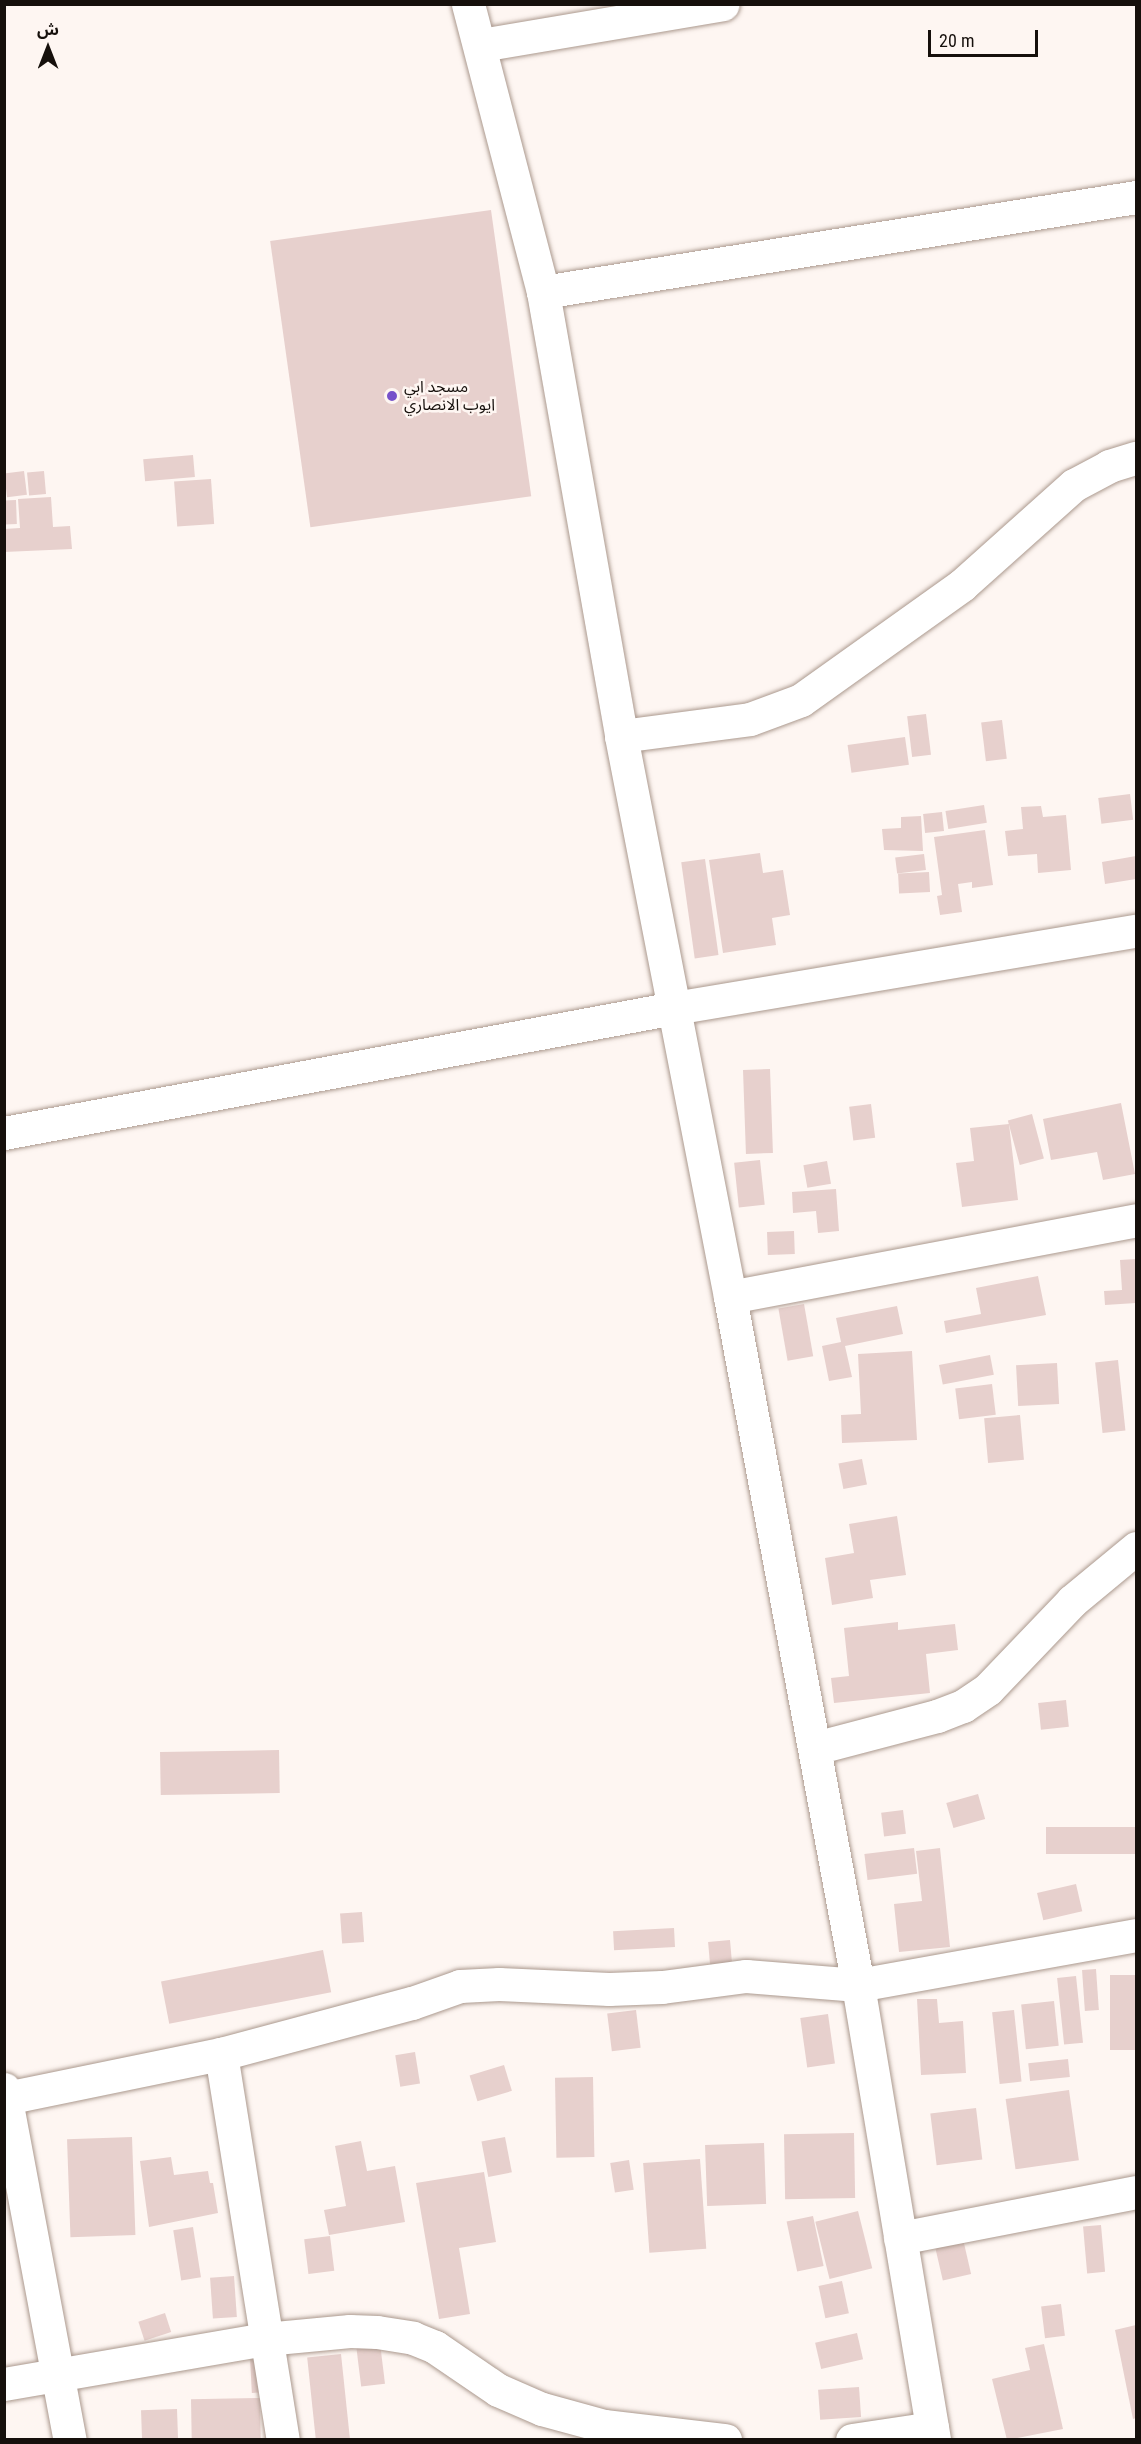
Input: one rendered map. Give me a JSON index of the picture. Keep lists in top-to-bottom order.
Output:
{
  "places": ["مسجد ابي ايوب الانصاري"],
  "scale_bar": "20 m",
  "north": "top"
}
